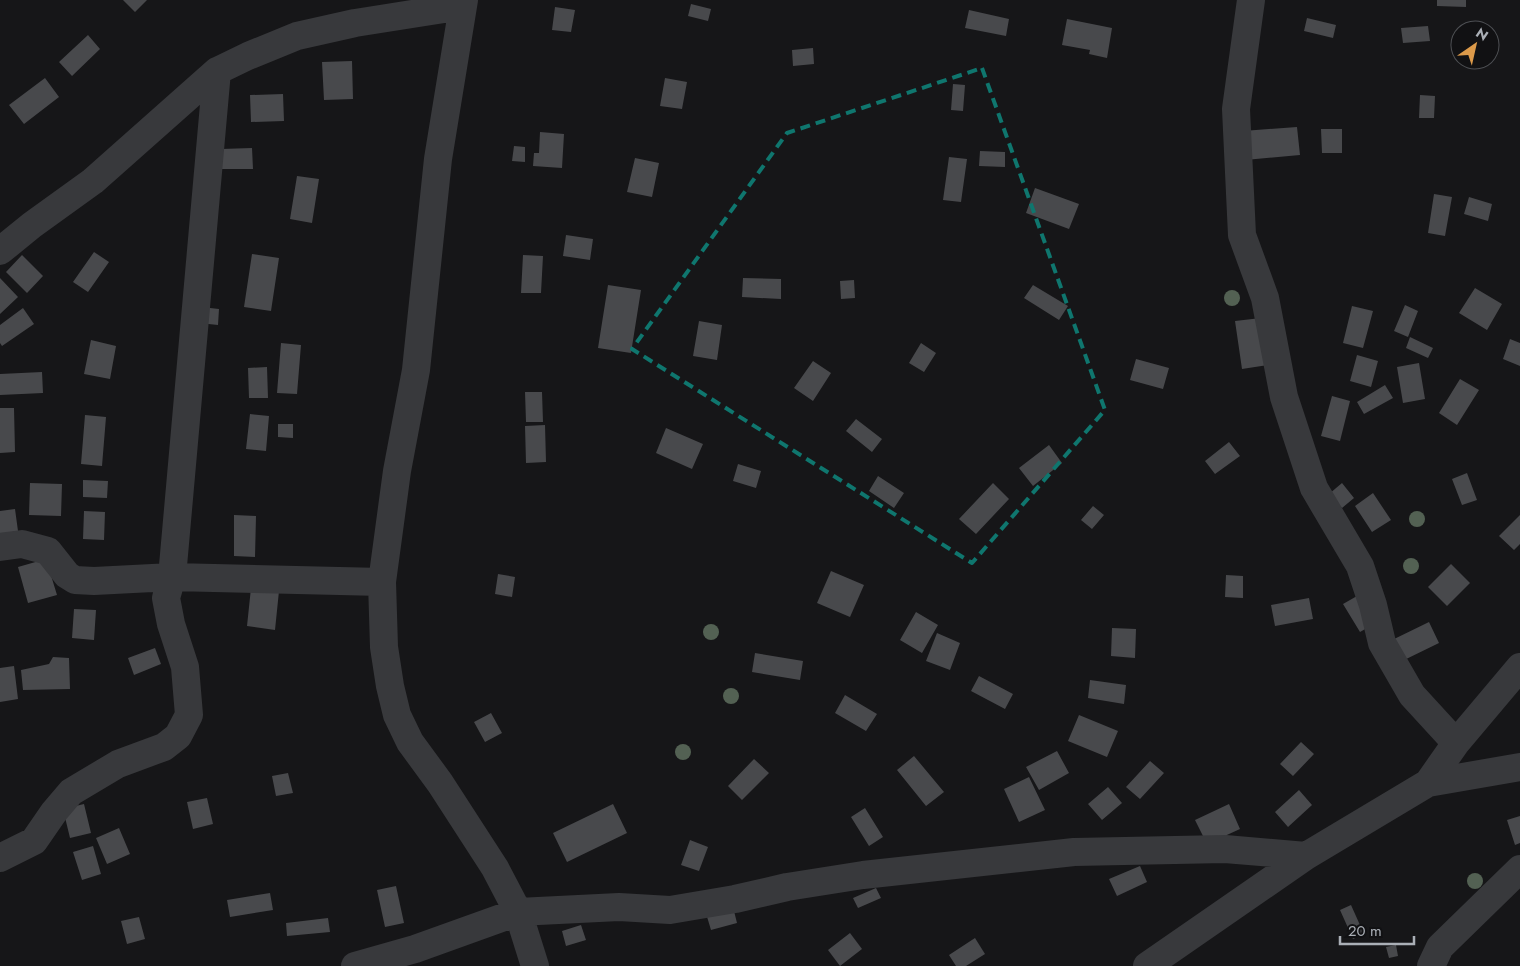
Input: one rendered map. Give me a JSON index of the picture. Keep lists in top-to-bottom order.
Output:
{
  "scale_bar": "20 m",
  "north": "top right"
}
